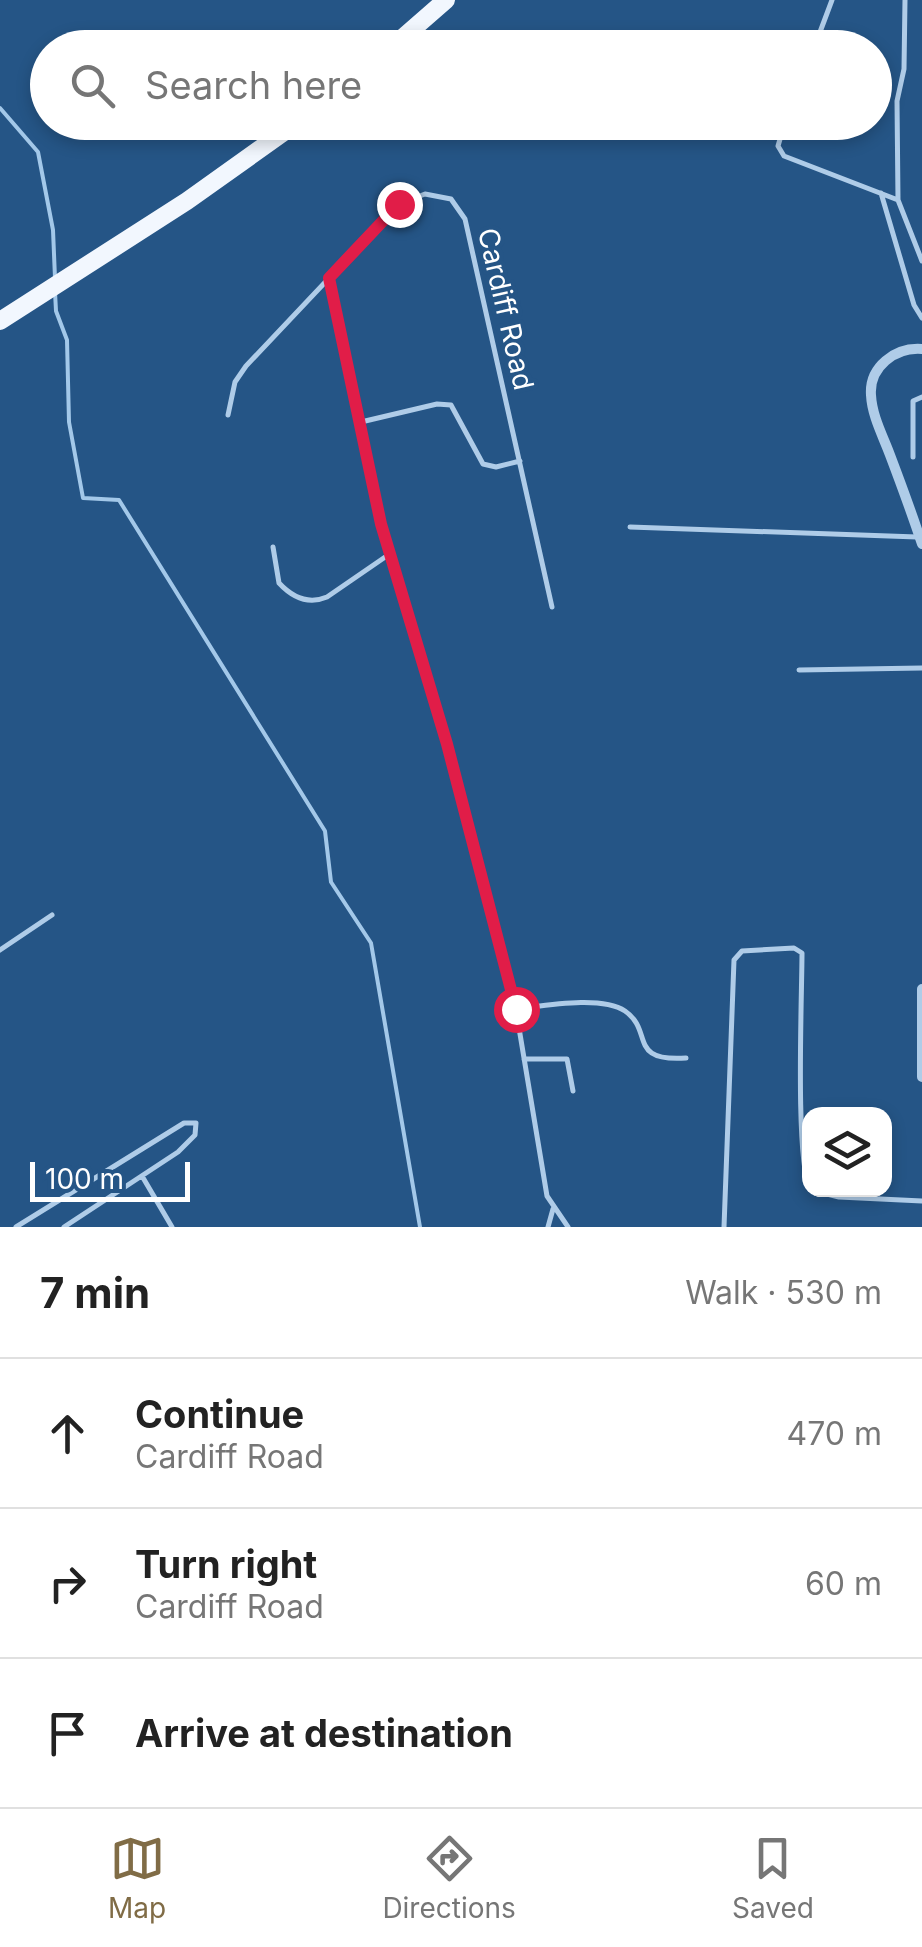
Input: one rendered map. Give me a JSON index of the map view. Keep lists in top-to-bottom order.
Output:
{
  "streets": {
    "lane": ["Cardiff Road"]
  },
  "scale_bar": "100 m",
  "page": {
    "search": "Search here",
    "scale": "100 m",
    "heading": ["7 min", "Walk · 530 m"],
    "list": [
      ["Continue", "Cardiff Road", "470 m"],
      ["Turn right", "Cardiff Road", "60 m"],
      "Arrive at destination"
    ],
    "nav": ["Map", "Directions", "Saved"]
  }
}
